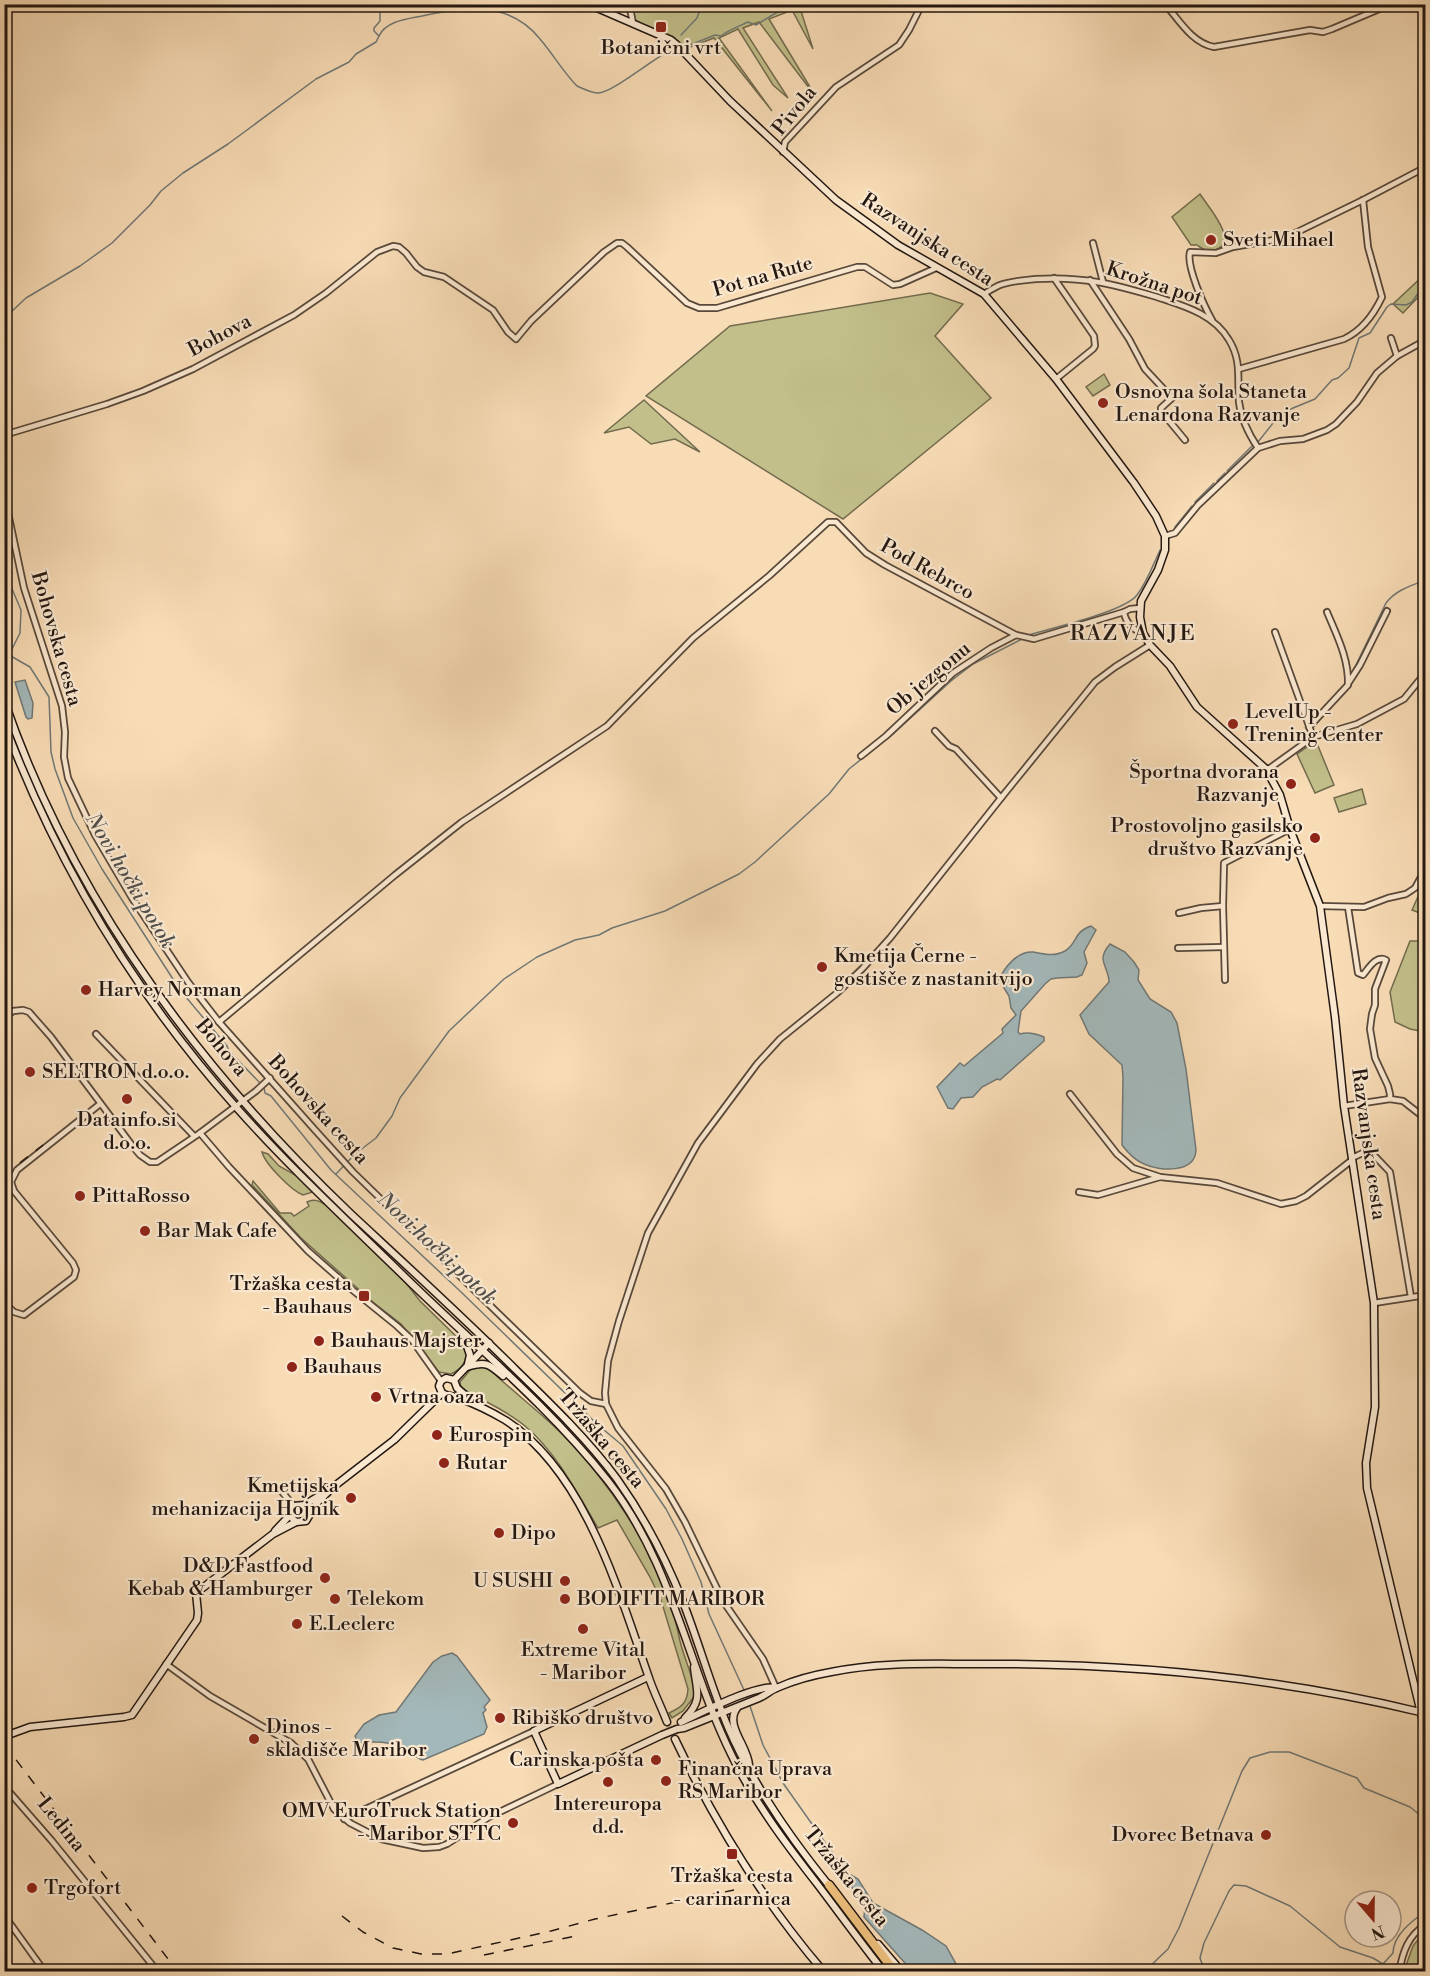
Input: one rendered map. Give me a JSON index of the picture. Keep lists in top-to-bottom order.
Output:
{
  "streets": {
    "street": [
      "Pivola",
      "Razvanjska cesta",
      "Pot na Rute",
      "Krožna pot",
      "Bohova",
      "Pod Rebrco",
      "Bohovska cesta",
      "Ob jezgonu",
      "Tržaška cesta",
      "Ledina"
    ]
  },
  "crossings": [
    ["Pivola", "Razvanjska cesta"],
    ["Razvanjska cesta", "Pot na Rute"],
    ["Razvanjska cesta", "Krožna pot"],
    ["Pot na Rute", "Bohova"],
    ["Bohova", "Tržaška cesta"],
    ["Pod Rebrco", "Bohovska cesta"],
    ["Pod Rebrco", "Ob jezgonu"]
  ],
  "districts": ["RAZVANJE"],
  "water": ["Novi hočki potok"],
  "places": {
    "transit": ["Botanični vrt", "Tržaška cesta - Bauhaus", "Tržaška cesta - carinarnica"],
    "other": [
      "Sveti Mihael",
      "Osnovna šola Staneta Lenardona Razvanje",
      "LevelUp - Trening Center",
      "Športna dvorana Razvanje",
      "Prostovoljno gasilsko društvo Razvanje",
      "Kmetija Černe - gostišče z nastanitvijo",
      "Harvey Norman",
      "SELTRON d.o.o.",
      "Datainfo.si d.o.o.",
      "PittaRosso",
      "Bar Mak Cafe",
      "Bauhaus Majster",
      "Bauhaus",
      "Vrtna oaza",
      "Eurospin",
      "Rutar",
      "Kmetijska mehanizacija Hojnik",
      "Dipo",
      "D&D Fastfood Kebab & Hamburger",
      "U SUSHI",
      "Telekom",
      "BODIFIT MARIBOR",
      "E.Leclerc",
      "Extreme Vital - Maribor",
      "Ribiško društvo",
      "Dinos - skladišče Maribor",
      "Carinska pošta",
      "Finančna Uprava RS Maribor",
      "Intereuropa d.d.",
      "OMV EuroTruck Station - Maribor STTC",
      "Dvorec Betnava",
      "Trgofort"
    ]
  },
  "north": "bottom"
}
